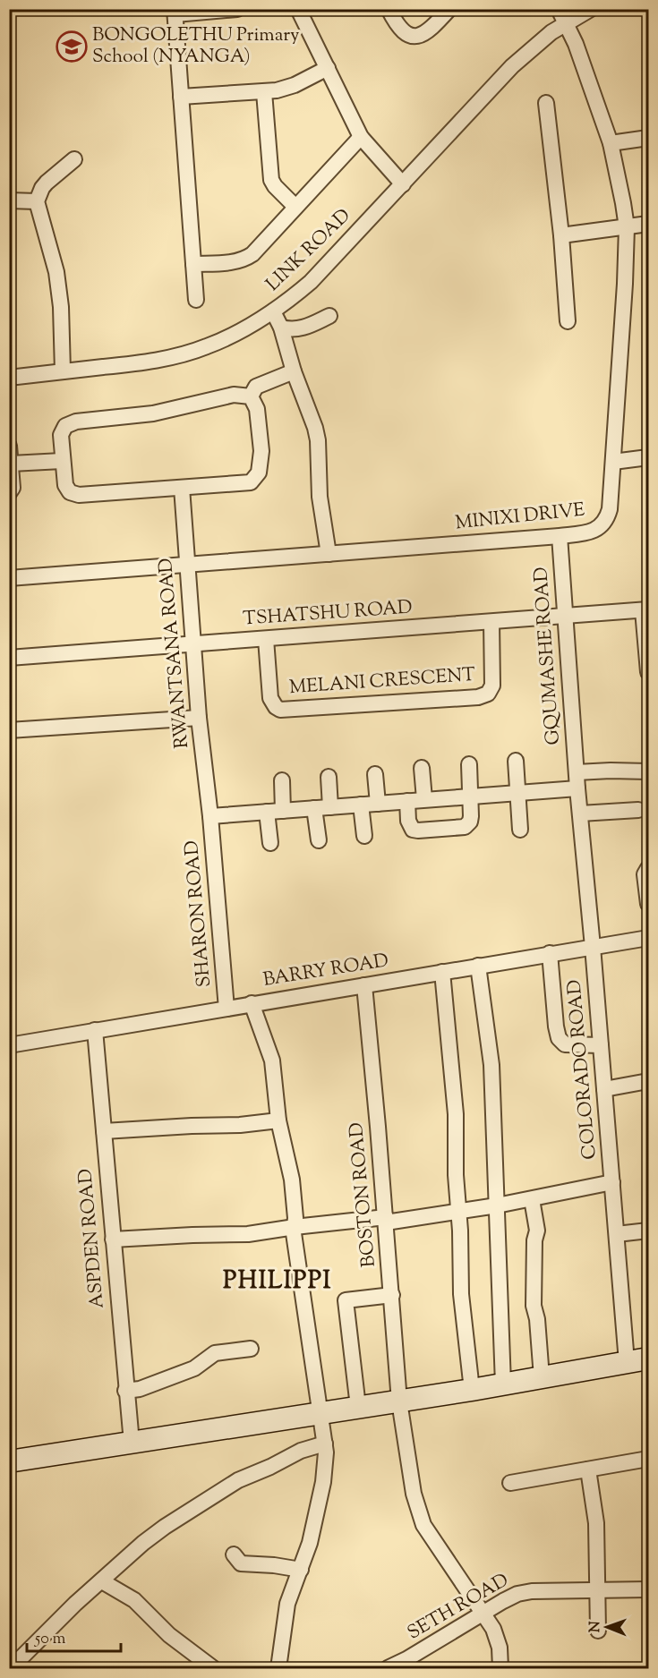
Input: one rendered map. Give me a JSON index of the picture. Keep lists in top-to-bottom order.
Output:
{
  "streets": {
    "street": [
      "LINK ROAD",
      "MINIXI DRIVE",
      "TSHATSHU ROAD",
      "RWANTSANA ROAD",
      "GQUMASHE ROAD",
      "MELANI CRESCENT",
      "SHARON ROAD",
      "BARRY ROAD",
      "COLORADO ROAD",
      "BOSTON ROAD",
      "ASPDEN ROAD",
      "SETH ROAD"
    ]
  },
  "crossings": [
    ["LINK ROAD", "MINIXI DRIVE"],
    ["MINIXI DRIVE", "RWANTSANA ROAD"],
    ["MINIXI DRIVE", "GQUMASHE ROAD"],
    ["TSHATSHU ROAD", "RWANTSANA ROAD"],
    ["TSHATSHU ROAD", "GQUMASHE ROAD"],
    ["TSHATSHU ROAD", "MELANI CRESCENT"],
    ["RWANTSANA ROAD", "SHARON ROAD"],
    ["GQUMASHE ROAD", "COLORADO ROAD"],
    ["SHARON ROAD", "BARRY ROAD"],
    ["BARRY ROAD", "COLORADO ROAD"],
    ["BARRY ROAD", "BOSTON ROAD"],
    ["BARRY ROAD", "ASPDEN ROAD"],
    ["BOSTON ROAD", "SETH ROAD"]
  ],
  "districts": ["PHILIPPI"],
  "places": {
    "school or university": ["BONGOLETHU Primary School (NYANGA)"]
  },
  "scale_bar": "50 m",
  "north": "left"
}
